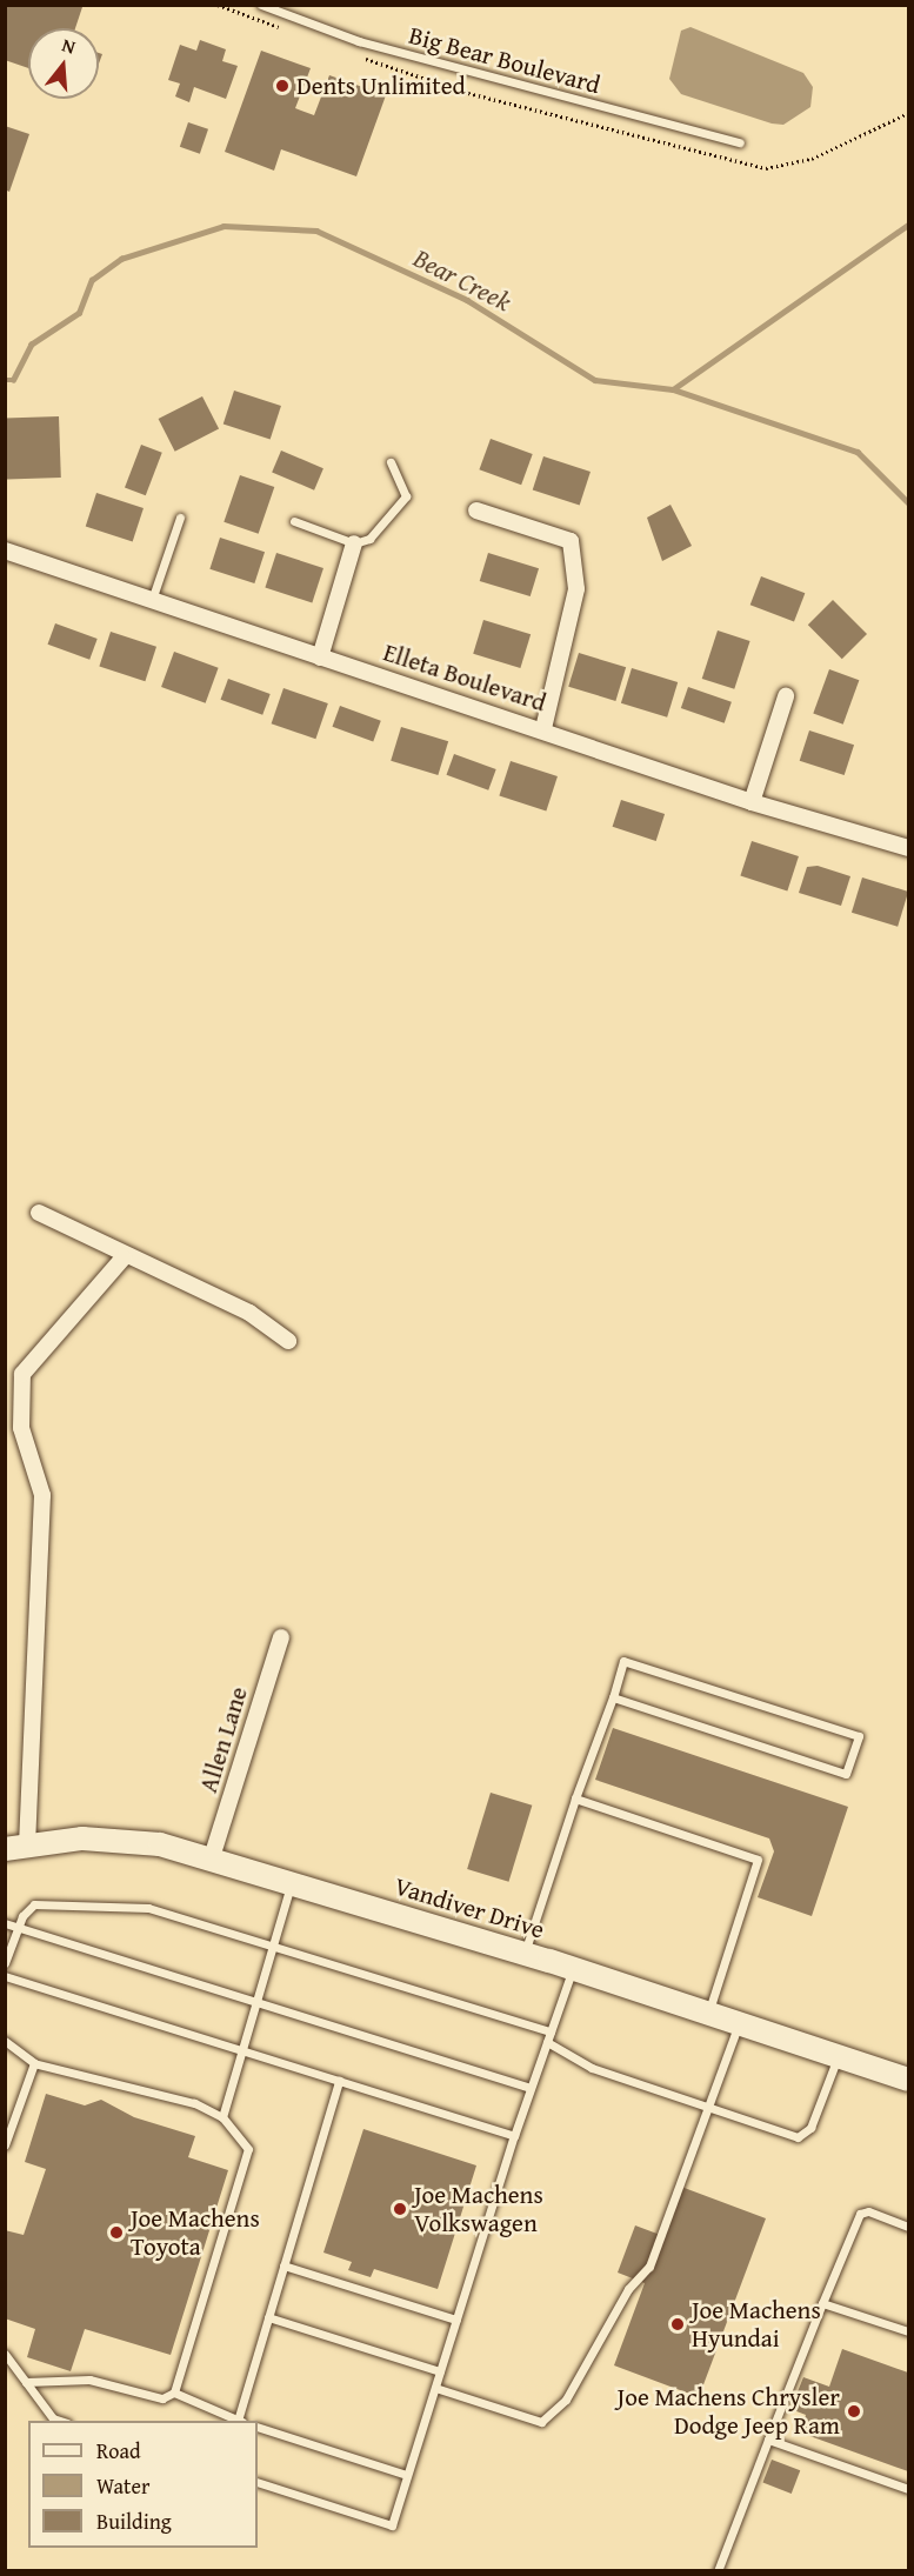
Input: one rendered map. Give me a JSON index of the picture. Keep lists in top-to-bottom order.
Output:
{
  "streets": {
    "main road": ["Vandiver Drive"],
    "street": ["Elleta Boulevard", "Allen Lane"],
    "lane": ["Big Bear Boulevard"]
  },
  "crossings": [
    ["Allen Lane", "Vandiver Drive"]
  ],
  "water": ["Bear Creek"],
  "places": [
    "Dents Unlimited",
    "Joe Machens Volkswagen",
    "Joe Machens Toyota",
    "Joe Machens Hyundai",
    "Joe Machens Chrysler Dodge Jeep Ram"
  ],
  "legend": ["Road", "Water", "Building"],
  "north": "top"
}
